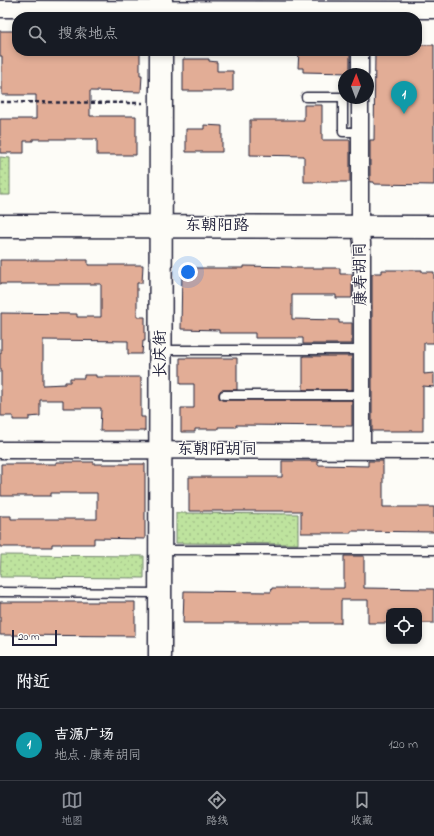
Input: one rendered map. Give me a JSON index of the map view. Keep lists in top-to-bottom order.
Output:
{
  "streets": {
    "street": [
      "东朝阳路",
      "康寿胡同",
      "长庆街",
      "东朝阳胡同"
    ]
  },
  "crossings": [
    ["东朝阳路", "康寿胡同"],
    ["东朝阳路", "长庆街"],
    ["康寿胡同", "东朝阳胡同"],
    ["长庆街", "东朝阳胡同"]
  ],
  "scale_bar": "20 m",
  "north": "top",
  "page": {
    "search": "搜索地点",
    "pins": "1",
    "scale": "20 m",
    "heading": "附近",
    "list": [
      {
        "mark": "1",
        "name": "吉源广场",
        "note": "地点 · 康寿胡同",
        "value": "120 m"
      }
    ],
    "nav": ["地图", "路线", "收藏"]
  }
}
